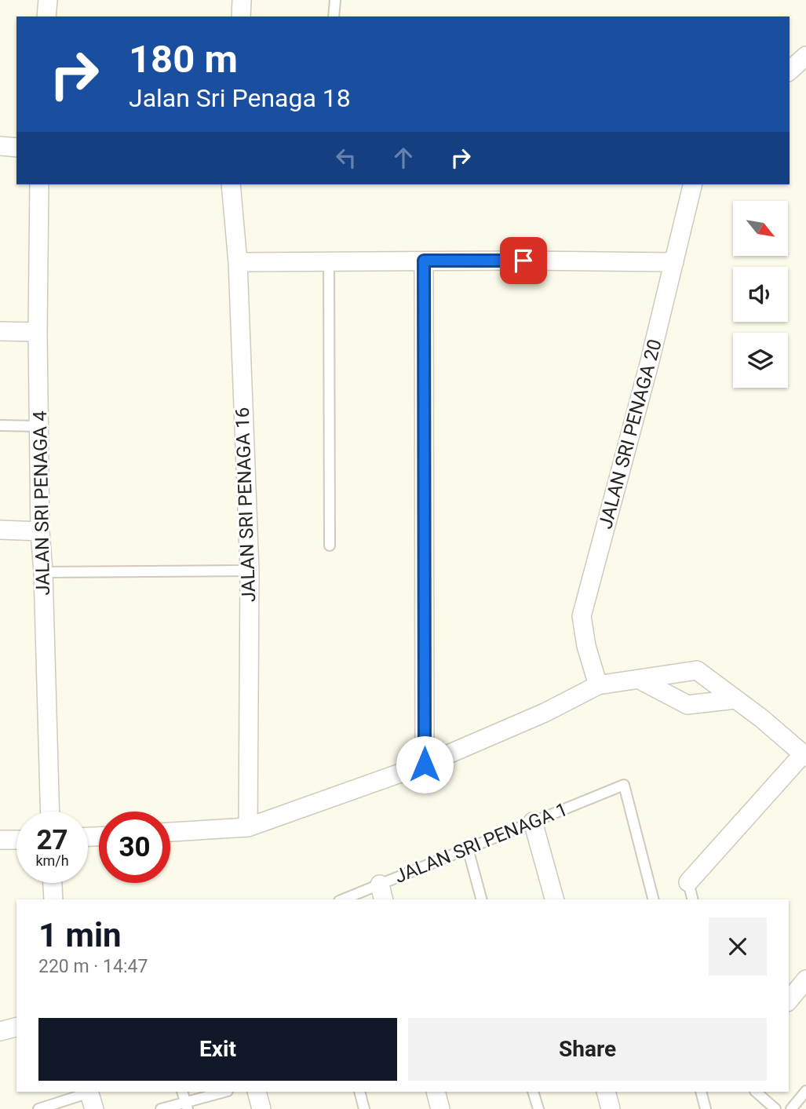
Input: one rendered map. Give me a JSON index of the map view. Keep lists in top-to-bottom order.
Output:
{
  "streets": {
    "street": ["JALAN SRI PENAGA 20", "JALAN SRI PENAGA 4", "JALAN SRI PENAGA 16"],
    "lane": ["JALAN SRI PENAGA 1"]
  },
  "north": "bottom right",
  "page": {
    "turn": ["180 m", "Jalan Sri Penaga 18"],
    "speed": "27 km/h",
    "limit": "30",
    "heading": ["1 min", "220 m · 14:47"],
    "buttons": ["Exit", "Share"]
  }
}
